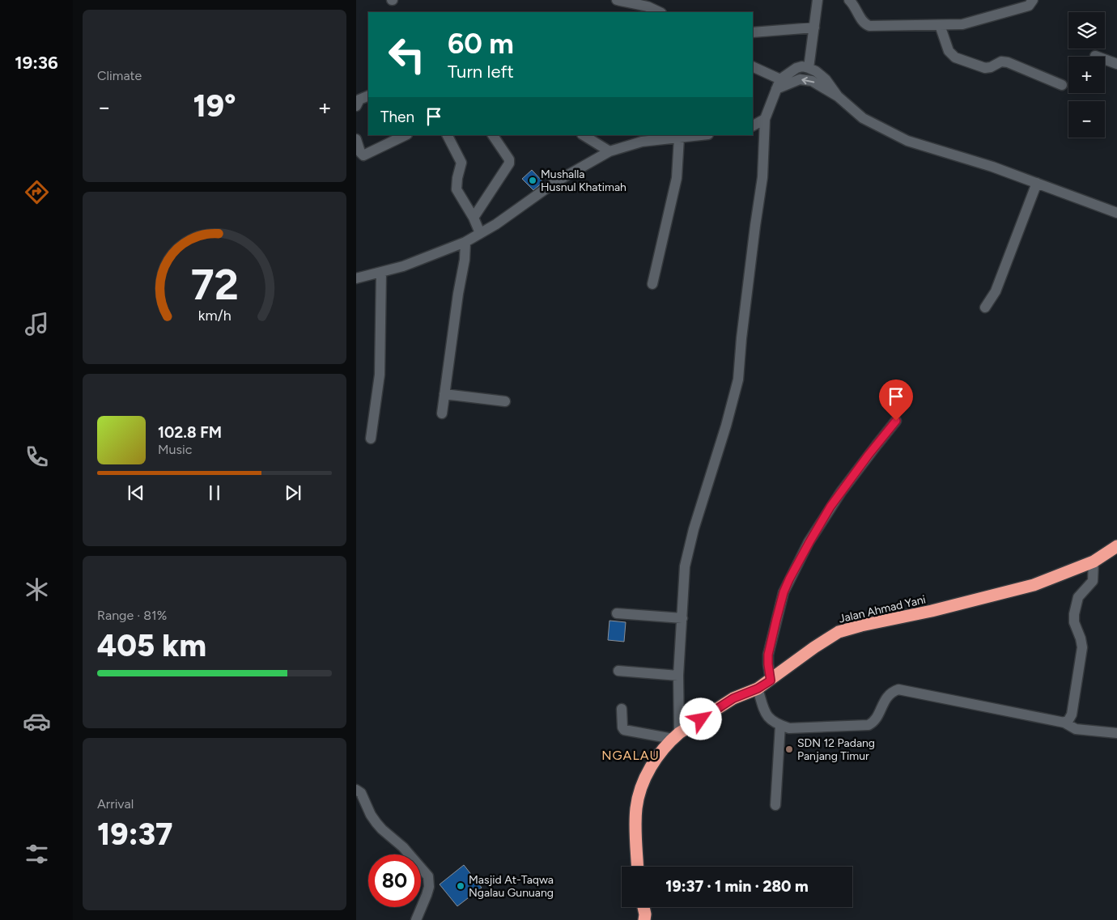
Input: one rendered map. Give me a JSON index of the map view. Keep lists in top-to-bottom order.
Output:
{
  "streets": {
    "highway": ["Jalan Ahmad Yani"]
  },
  "districts": ["NGALAU"],
  "places": ["Mushalla Husnul Khatimah", "SDN 12 Padang Panjang Timur", "Masjid At-Taqwa Ngalau Gunuang"],
  "page": {
    "tabs": "19:36",
    "tile": [
      "Climate",
      ["Range · 81%", "405 km"],
      ["Arrival", "19:37"]
    ],
    "map_buttons": ["+", "−"],
    "turn": ["60 m", "Turn left"],
    "heat": ["−", "19°", "+"],
    "then": "Then",
    "song": ["102.8 FM", "Music"],
    "limit": "80",
    "trip": "19:37 · 1 min · 280 m",
    "gauge": ["72", "km/h"]
  }
}
